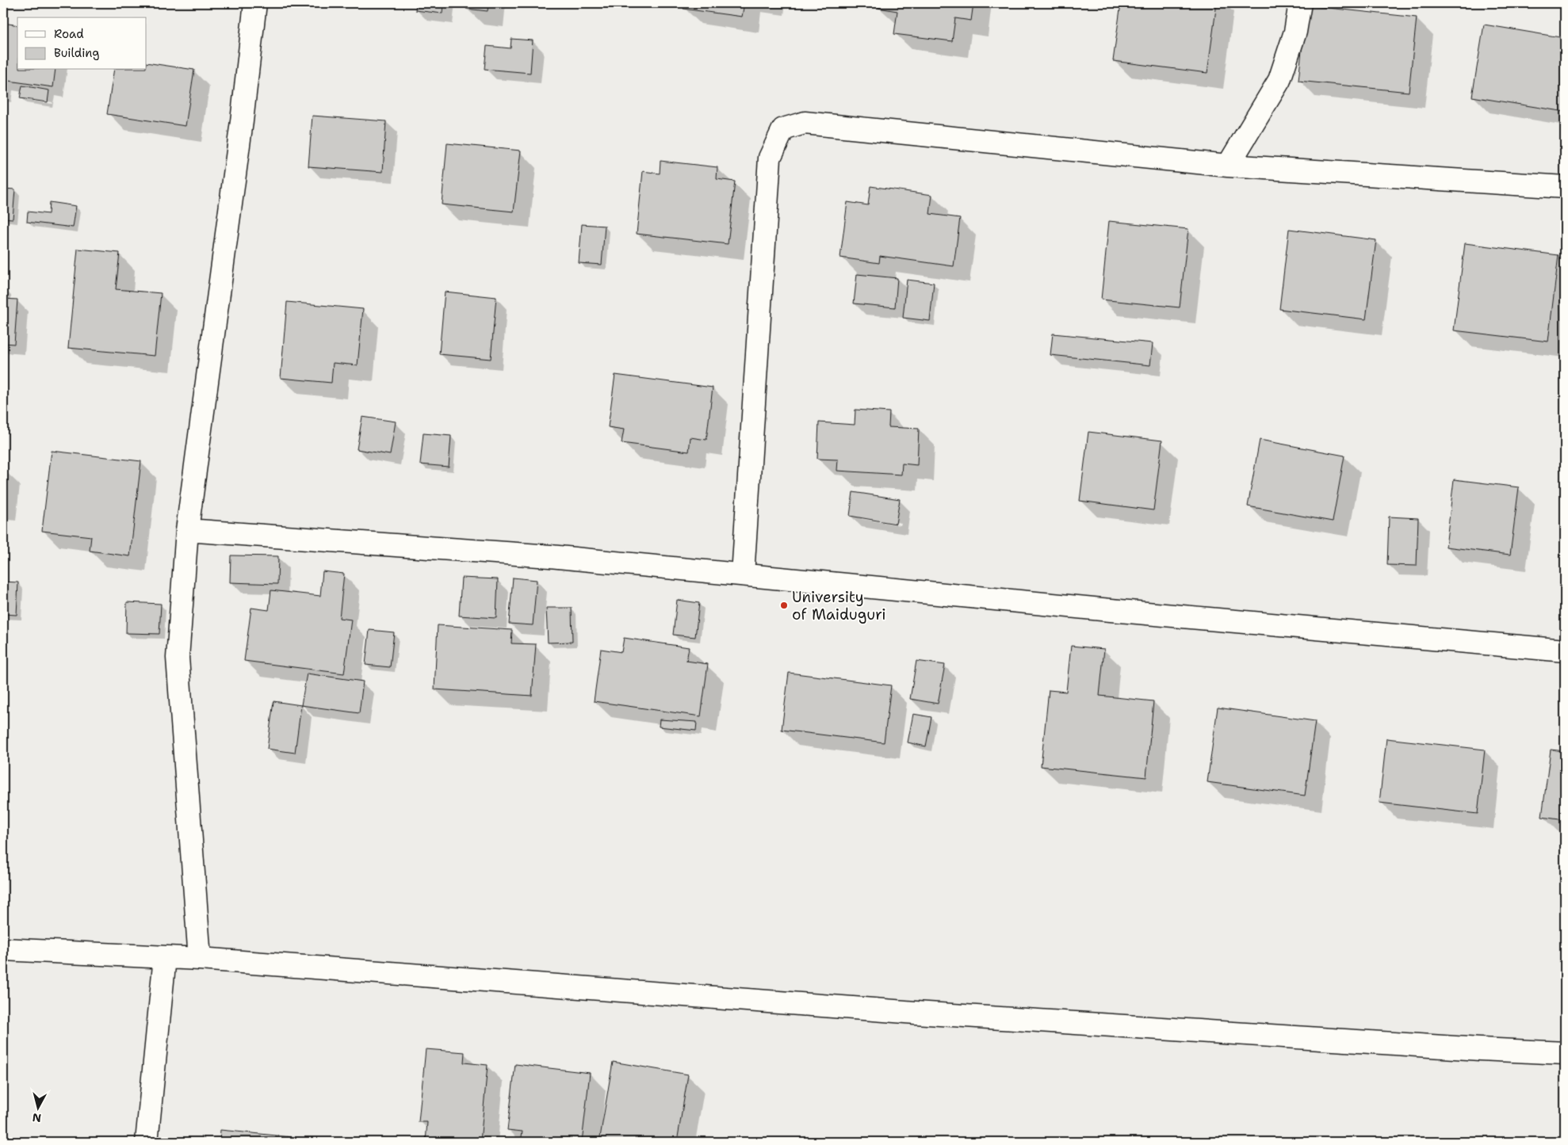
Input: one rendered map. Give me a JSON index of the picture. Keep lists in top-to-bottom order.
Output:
{
  "places": ["University of Maiduguri"],
  "legend": ["Road", "Building"],
  "north": "bottom"
}
